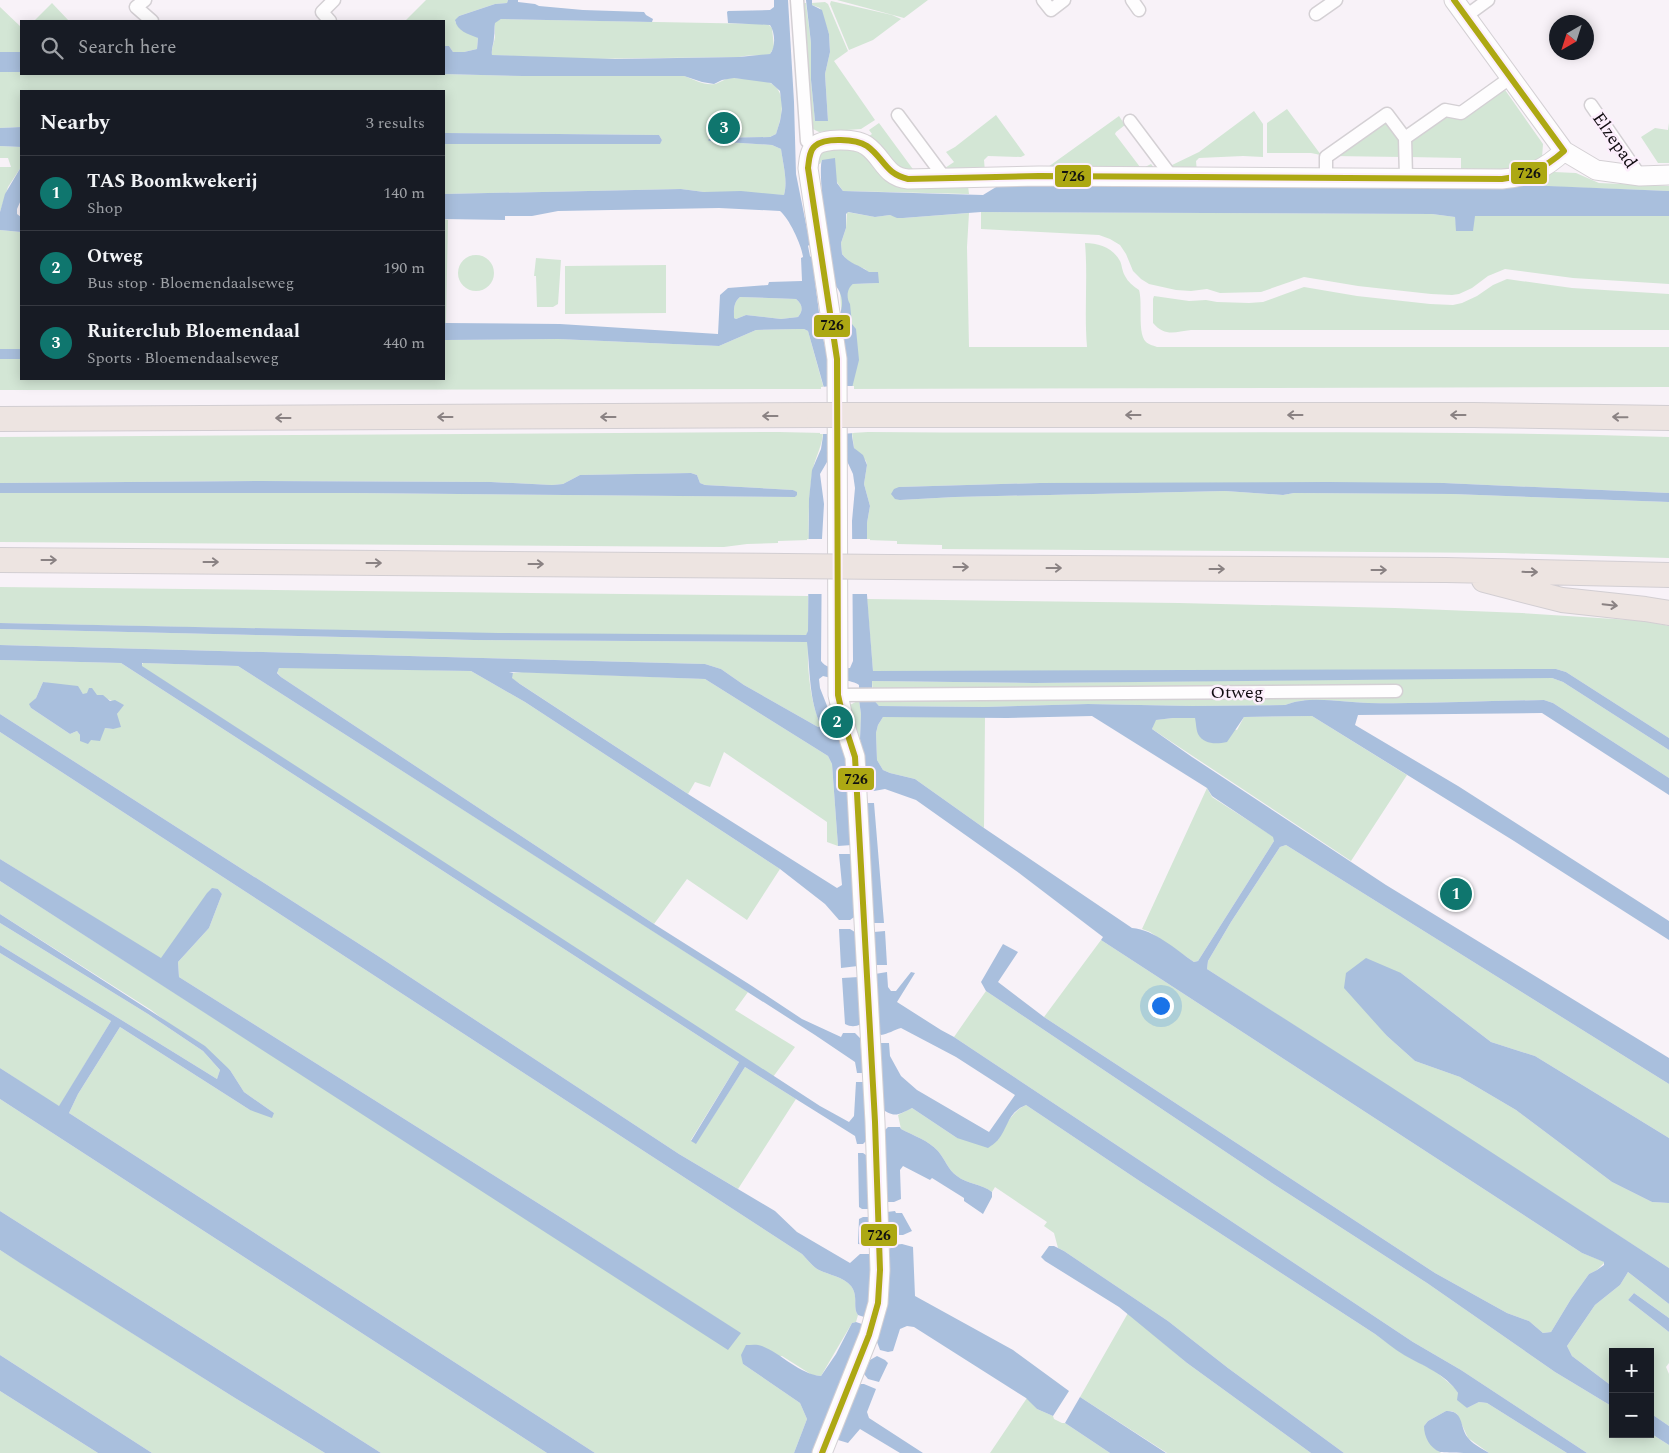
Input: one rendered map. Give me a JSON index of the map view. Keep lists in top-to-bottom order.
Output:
{
  "streets": {
    "street": ["Elzepad", "Otweg"]
  },
  "lines": ["transit line 726"],
  "north": "bottom left",
  "page": {
    "search": "Search here",
    "heading": ["Nearby", "3 results"],
    "pins": ["3", "2", "1"],
    "list": [
      {
        "mark": "1",
        "name": "TAS Boomkwekerij",
        "note": "Shop",
        "value": "140 m"
      },
      {
        "mark": "2",
        "name": "Otweg",
        "note": "Bus stop · Bloemendaalseweg",
        "value": "190 m"
      },
      {
        "mark": "3",
        "name": "Ruiterclub Bloemendaal",
        "note": "Sports · Bloemendaalseweg",
        "value": "440 m"
      }
    ],
    "map_buttons": ["+", "−"]
  }
}
